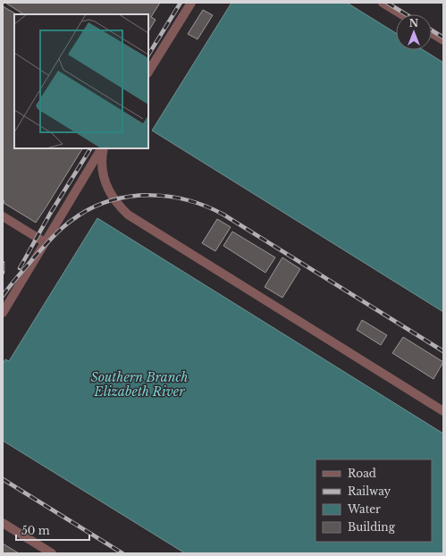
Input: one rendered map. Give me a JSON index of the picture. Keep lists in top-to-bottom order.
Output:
{
  "water": ["Southern Branch Elizabeth River"],
  "legend": [
    "Road",
    "Railway",
    "Water",
    "Building"
  ],
  "scale_bar": "50 m",
  "north": "top"
}
